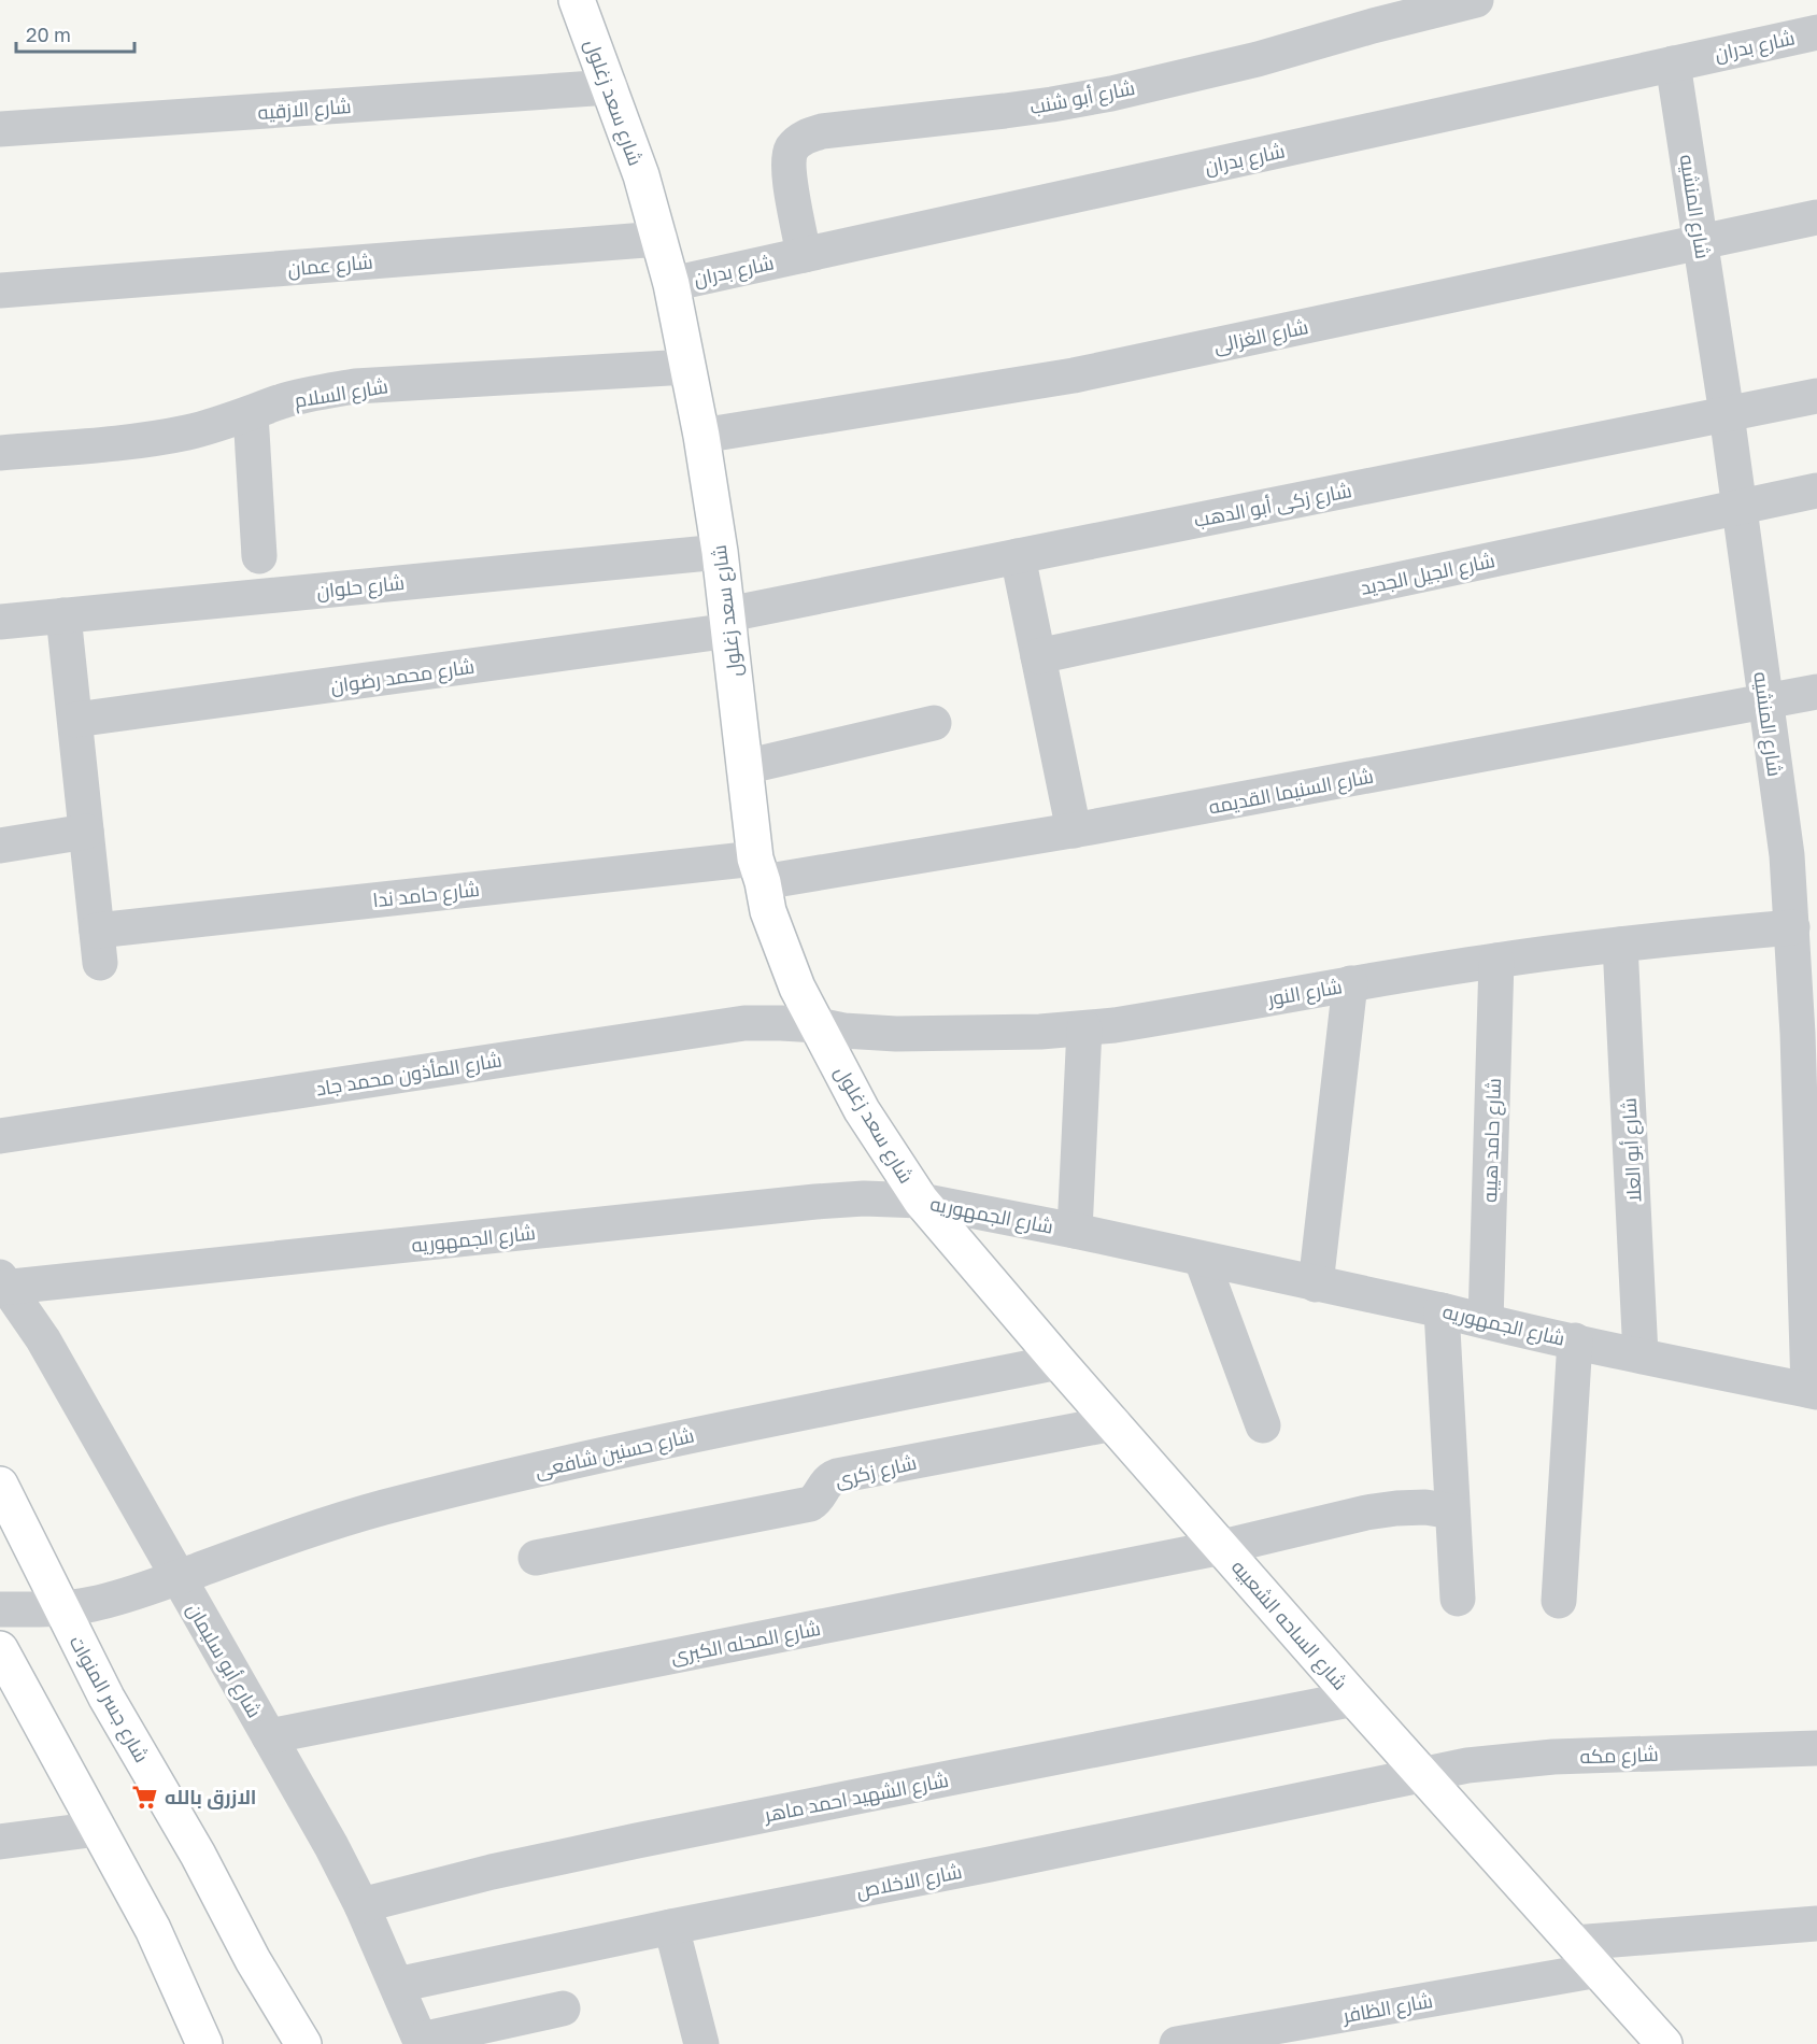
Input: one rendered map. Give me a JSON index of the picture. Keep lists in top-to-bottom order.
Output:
{
  "streets": {
    "main road": ["شارع سعد زغلول", "شارع الساحه الشعبيه", "شارع جسر المنوات"],
    "street": [
      "شارع بدران",
      "شارع أبو شنب",
      "شارع الازقيه",
      "شارع المنشيه",
      "شارع عمان",
      "شارع الغزالى",
      "شارع السلام",
      "شارع زكى أبو الدهب",
      "شارع الجيل الجديد",
      "شارع حلوان",
      "شارع محمد رضوان",
      "شارع السنيما القديمه",
      "شارع حامد ندا",
      "شارع النور",
      "شارع المأذون محمد جاد",
      "شارع حامد هيبه",
      "شارع أبو العلا",
      "شارع الجمهوريه",
      "شارع حسنين شافعى",
      "شارع زكرى",
      "شارع المحله الكبرى",
      "شارع أبو سليمان",
      "شارع مكه",
      "شارع الشهيد احمد ماهر",
      "شارع الاخلاص",
      "شارع الظافر"
    ]
  },
  "crossings": [
    ["شارع بدران", "شارع أبو شنب"],
    ["شارع بدران", "شارع سعد زغلول"],
    ["شارع بدران", "شارع المنشيه"],
    ["شارع سعد زغلول", "شارع الازقيه"],
    ["شارع سعد زغلول", "شارع عمان"],
    ["شارع سعد زغلول", "شارع الغزالى"],
    ["شارع سعد زغلول", "شارع السلام"],
    ["شارع سعد زغلول", "شارع زكى أبو الدهب"],
    ["شارع سعد زغلول", "شارع حلوان"],
    ["شارع سعد زغلول", "شارع محمد رضوان"],
    ["شارع سعد زغلول", "شارع السنيما القديمه"],
    ["شارع سعد زغلول", "شارع حامد ندا"],
    ["شارع سعد زغلول", "شارع النور"],
    ["شارع سعد زغلول", "شارع المأذون محمد جاد"],
    ["شارع سعد زغلول", "شارع الجمهوريه"],
    ["شارع سعد زغلول", "شارع الساحه الشعبيه"],
    ["شارع المنشيه", "شارع الغزالى"],
    ["شارع المنشيه", "شارع زكى أبو الدهب"],
    ["شارع المنشيه", "شارع الجيل الجديد"],
    ["شارع المنشيه", "شارع السنيما القديمه"],
    ["شارع المنشيه", "شارع النور"],
    ["شارع المنشيه", "شارع الجمهوريه"],
    ["شارع زكى أبو الدهب", "شارع محمد رضوان"],
    ["شارع السنيما القديمه", "شارع حامد ندا"],
    ["شارع النور", "شارع المأذون محمد جاد"],
    ["شارع النور", "شارع حامد هيبه"],
    ["شارع النور", "شارع أبو العلا"],
    ["شارع حامد هيبه", "شارع الجمهوريه"],
    ["شارع أبو العلا", "شارع الجمهوريه"],
    ["شارع الجمهوريه", "شارع الساحه الشعبيه"],
    ["شارع الجمهوريه", "شارع أبو سليمان"],
    ["شارع حسنين شافعى", "شارع الساحه الشعبيه"],
    ["شارع حسنين شافعى", "شارع أبو سليمان"],
    ["شارع زكرى", "شارع الساحه الشعبيه"],
    ["شارع الساحه الشعبيه", "شارع المحله الكبرى"],
    ["شارع الساحه الشعبيه", "شارع مكه"],
    ["شارع الساحه الشعبيه", "شارع الشهيد احمد ماهر"],
    ["شارع الساحه الشعبيه", "شارع الاخلاص"],
    ["شارع الساحه الشعبيه", "شارع الظافر"],
    ["شارع المحله الكبرى", "شارع أبو سليمان"],
    ["شارع أبو سليمان", "شارع الشهيد احمد ماهر"],
    ["شارع أبو سليمان", "شارع الاخلاص"],
    ["شارع مكه", "شارع الاخلاص"]
  ],
  "places": {
    "supermarket": ["الازرق بالله"]
  },
  "scale_bar": "20 m"
}
